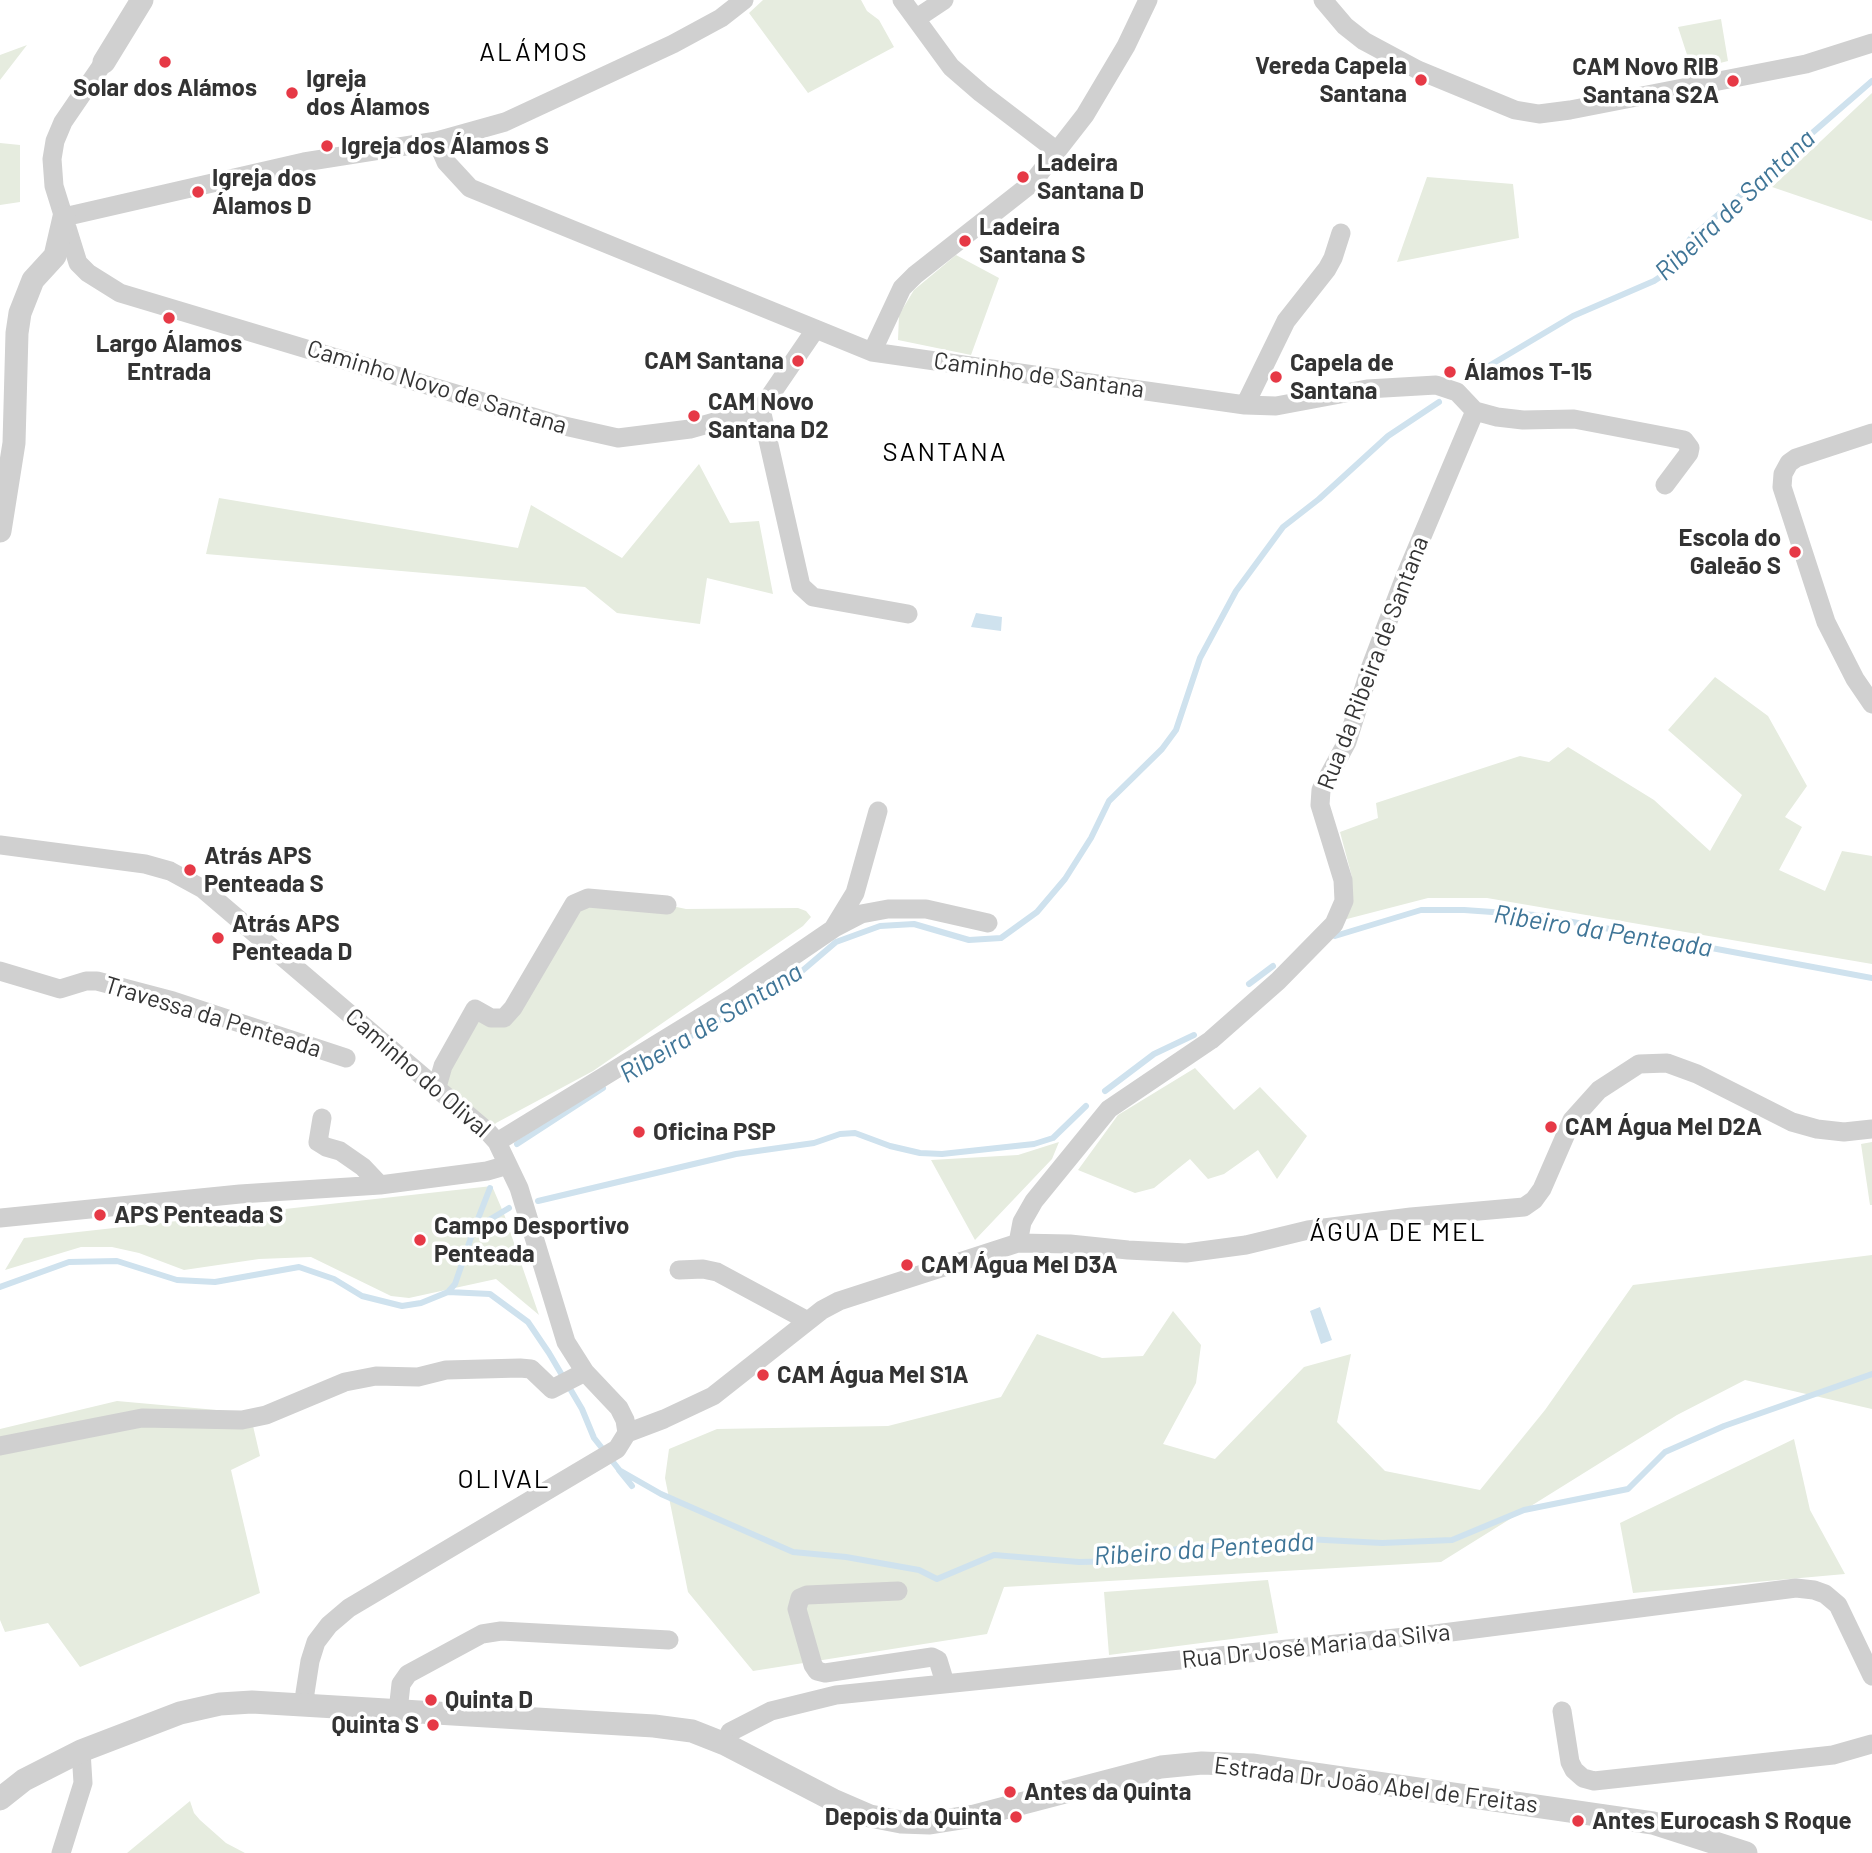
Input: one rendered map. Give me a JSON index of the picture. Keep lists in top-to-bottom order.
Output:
{
  "streets": {
    "street": [
      "Caminho de Santana",
      "Caminho Novo de Santana",
      "Rua da Ribeira de Santana",
      "Travessa da Penteada",
      "Caminho do Olival",
      "Rua Dr José Maria da Silva",
      "Estrada Dr João Abel de Freitas"
    ]
  },
  "crossings": [
    ["Caminho de Santana", "Rua da Ribeira de Santana"],
    ["Rua Dr José Maria da Silva", "Estrada Dr João Abel de Freitas"]
  ],
  "districts": [
    "ALÁMOS",
    "SANTANA",
    "ÁGUA DE MEL",
    "OLIVAL"
  ],
  "water": ["Ribeira de Santana", "Ribeiro da Penteada"],
  "places": [
    "Solar dos Alámos",
    "Vereda Capela Santana",
    "CAM Novo RIB Santana S2A",
    "Igreja dos Álamos",
    "Igreja dos Álamos S",
    "Ladeira Santana D",
    "Igreja dos Álamos D",
    "Ladeira Santana S",
    "Largo Álamos Entrada",
    "CAM Santana",
    "Álamos T-15",
    "Capela de Santana",
    "CAM Novo Santana D2",
    "Escola do Galeão S",
    "Atrás APS Penteada S",
    "Atrás APS Penteada D",
    "CAM Água Mel D2A",
    "Oficina PSP",
    "APS Penteada S",
    "Campo Desportivo Penteada",
    "CAM Água Mel D3A",
    "CAM Água Mel S1A",
    "Quinta D",
    "Quinta S",
    "Antes da Quinta",
    "Depois da Quinta",
    "Antes Eurocash S Roque"
  ]
}
